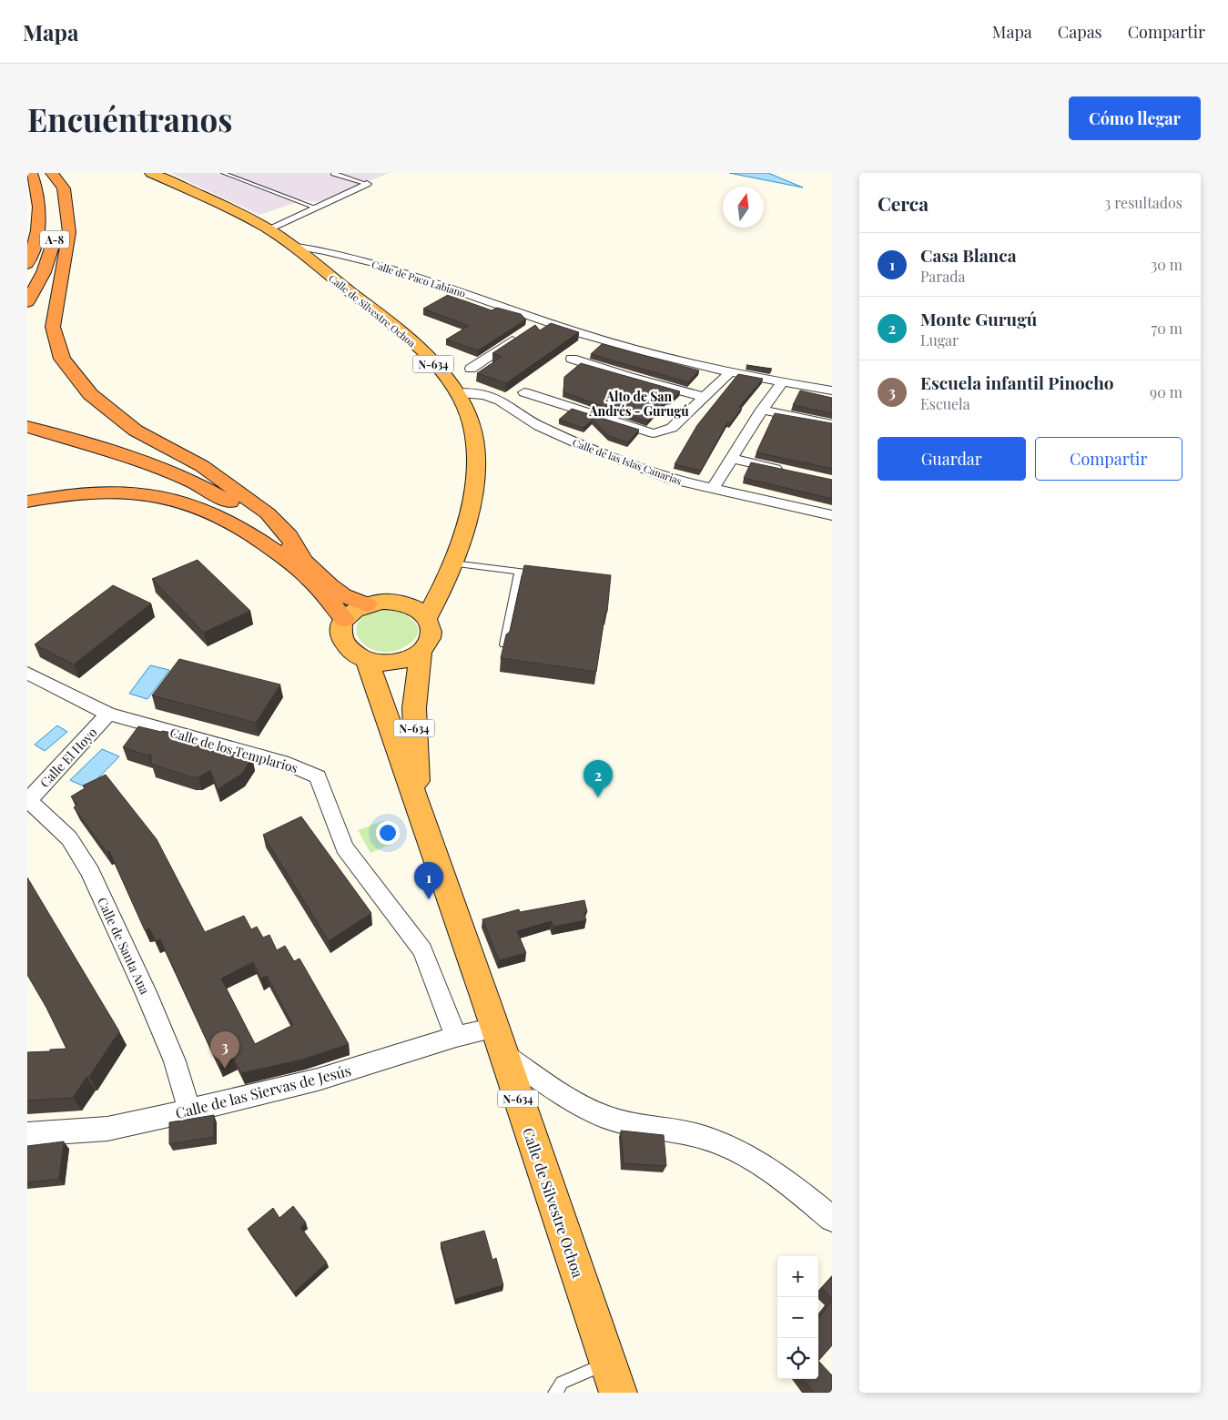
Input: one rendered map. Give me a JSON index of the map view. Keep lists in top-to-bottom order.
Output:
{
  "streets": {
    "highway": ["A-8", "Calle de Silvestre Ochoa", "N-634"],
    "street": [
      "Calle de Paco Labiano",
      "Calle de las Islas Canarias",
      "Calle de los Templarios",
      "Calle El Hoyo",
      "Calle de Santa Ana",
      "Calle de las Siervas de Jesús"
    ]
  },
  "crossings": [
    ["Calle de Paco Labiano", "Calle de Silvestre Ochoa"],
    ["Calle de Silvestre Ochoa", "N-634"],
    ["Calle de Silvestre Ochoa", "Calle de las Islas Canarias"],
    ["Calle de Silvestre Ochoa", "Calle de las Siervas de Jesús"],
    ["Calle de los Templarios", "Calle El Hoyo"],
    ["Calle de los Templarios", "Calle de las Siervas de Jesús"],
    ["Calle El Hoyo", "Calle de Santa Ana"],
    ["Calle de Santa Ana", "Calle de las Siervas de Jesús"]
  ],
  "districts": ["Alto de San Andrés - Gurugú"],
  "north": "top",
  "page": {
    "header": "Mapa",
    "nav": ["Mapa", "Capas", "Compartir"],
    "buttons": [
      "Cómo llegar",
      ["Guardar", "Compartir"]
    ],
    "title": "Encuéntranos",
    "heading": ["Cerca", "3 resultados"],
    "list": [
      {
        "mark": "1",
        "name": "Casa Blanca",
        "note": "Parada",
        "value": "30 m"
      },
      {
        "mark": "2",
        "name": "Monte Gurugú",
        "note": "Lugar",
        "value": "70 m"
      },
      {
        "mark": "3",
        "name": "Escuela infantil Pinocho",
        "note": "Escuela",
        "value": "90 m"
      }
    ],
    "pins": ["2", "1", "3"],
    "map_buttons": ["+", "−"]
  }
}
